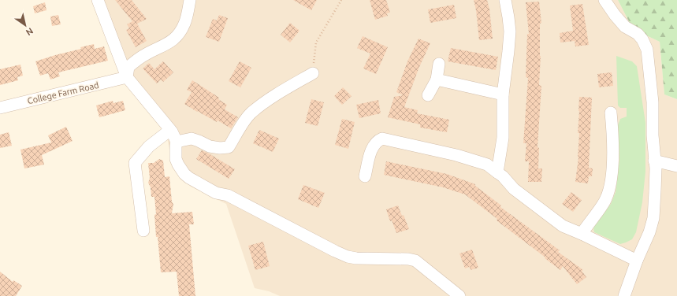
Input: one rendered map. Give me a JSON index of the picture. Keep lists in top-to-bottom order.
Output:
{
  "streets": {
    "street": ["College Farm Road"]
  },
  "north": "bottom right"
}
